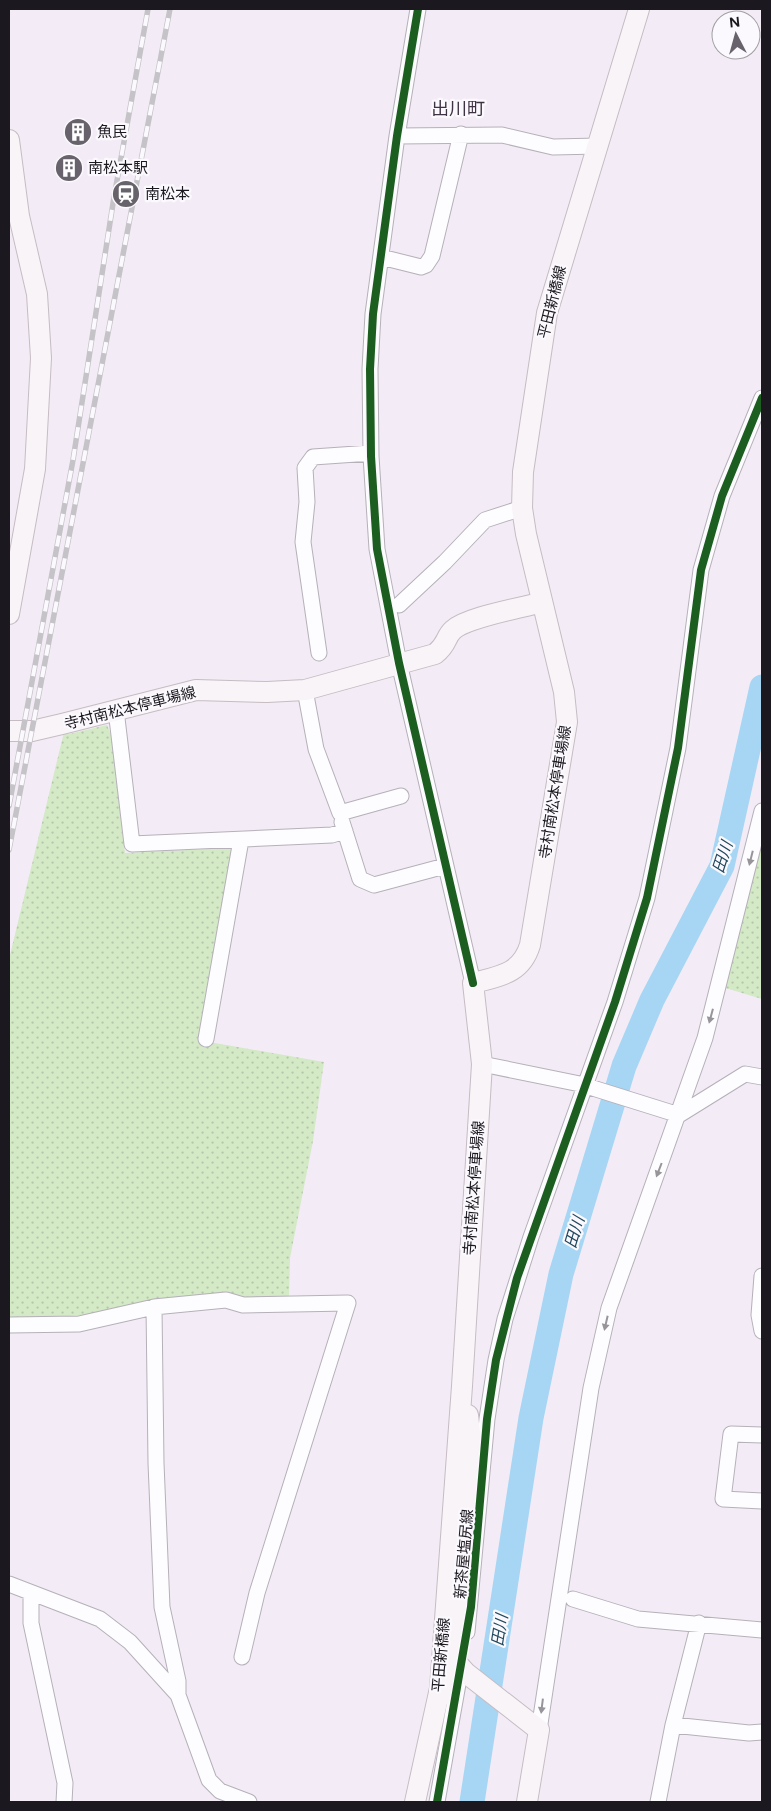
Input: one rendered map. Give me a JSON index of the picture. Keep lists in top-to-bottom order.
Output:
{
  "streets": {
    "main road": ["平田新橋線", "寺村南松本停車場線", "新茶屋塩尻線"]
  },
  "crossings": [
    ["平田新橋線", "寺村南松本停車場線"],
    ["平田新橋線", "新茶屋塩尻線"],
    ["寺村南松本停車場線", "新茶屋塩尻線"]
  ],
  "districts": ["出川町"],
  "water": ["田川"],
  "places": {
    "building": ["魚民", "南松本駅"],
    "station": ["南松本"]
  },
  "north": "top"
}
